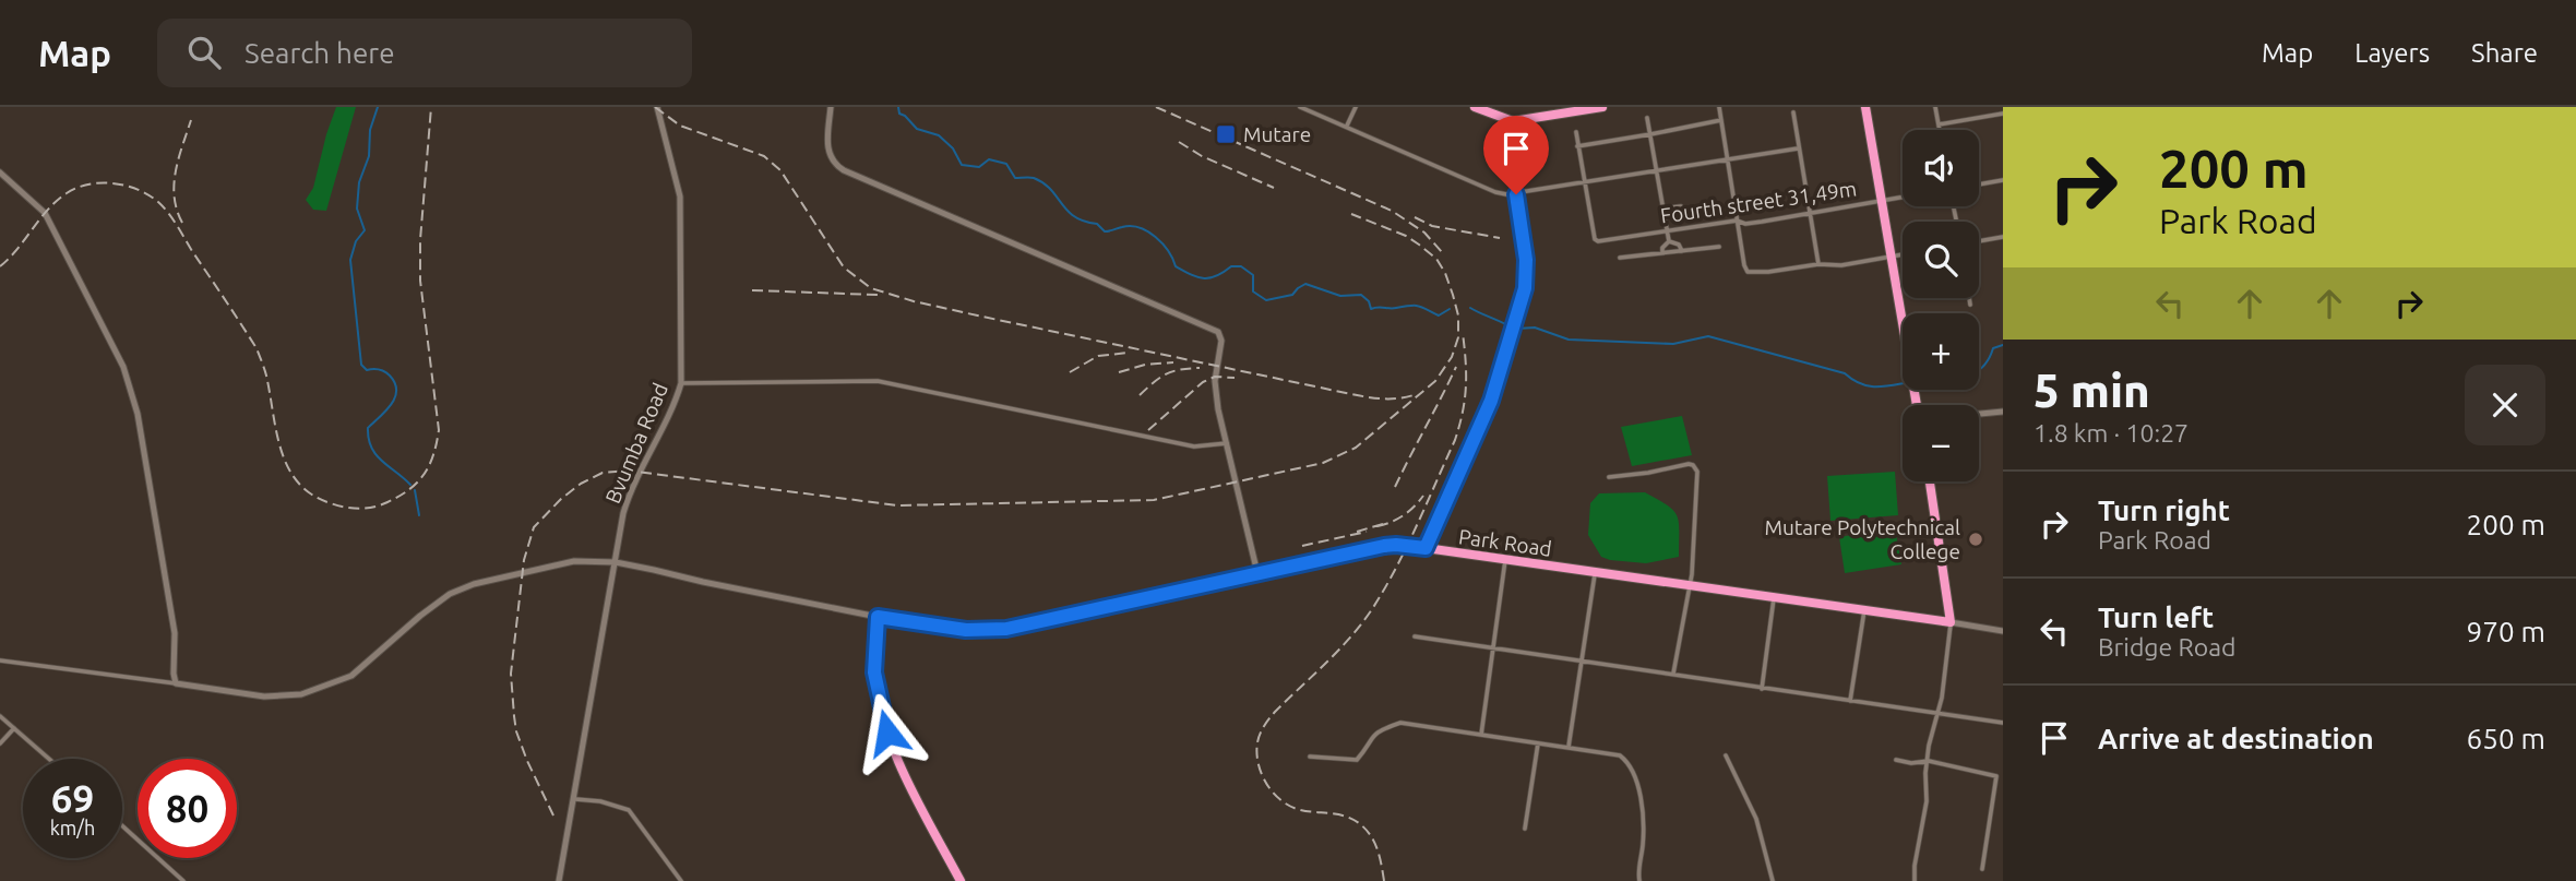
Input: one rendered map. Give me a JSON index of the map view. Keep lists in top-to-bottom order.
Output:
{
  "streets": {
    "highway": ["Park Road"],
    "street": ["Fourth street 31,49m", "Bvumba Road"]
  },
  "places": {
    "transit": ["Mutare"],
    "other": ["Mutare Polytechnical College"]
  },
  "page": {
    "header": "Map",
    "search": "Search here",
    "nav": ["Map", "Layers", "Share"],
    "turn": ["200 m", "Park Road"],
    "map_buttons": ["+", "−"],
    "heading": ["5 min", "1.8 km · 10:27"],
    "list": [
      {
        "name": "Turn right",
        "note": "Park Road",
        "value": "200 m"
      },
      {
        "name": "Turn left",
        "note": "Bridge Road",
        "value": "970 m"
      },
      {
        "name": "Arrive at destination",
        "value": "650 m"
      }
    ],
    "speed": "69 km/h",
    "limit": "80"
  }
}
